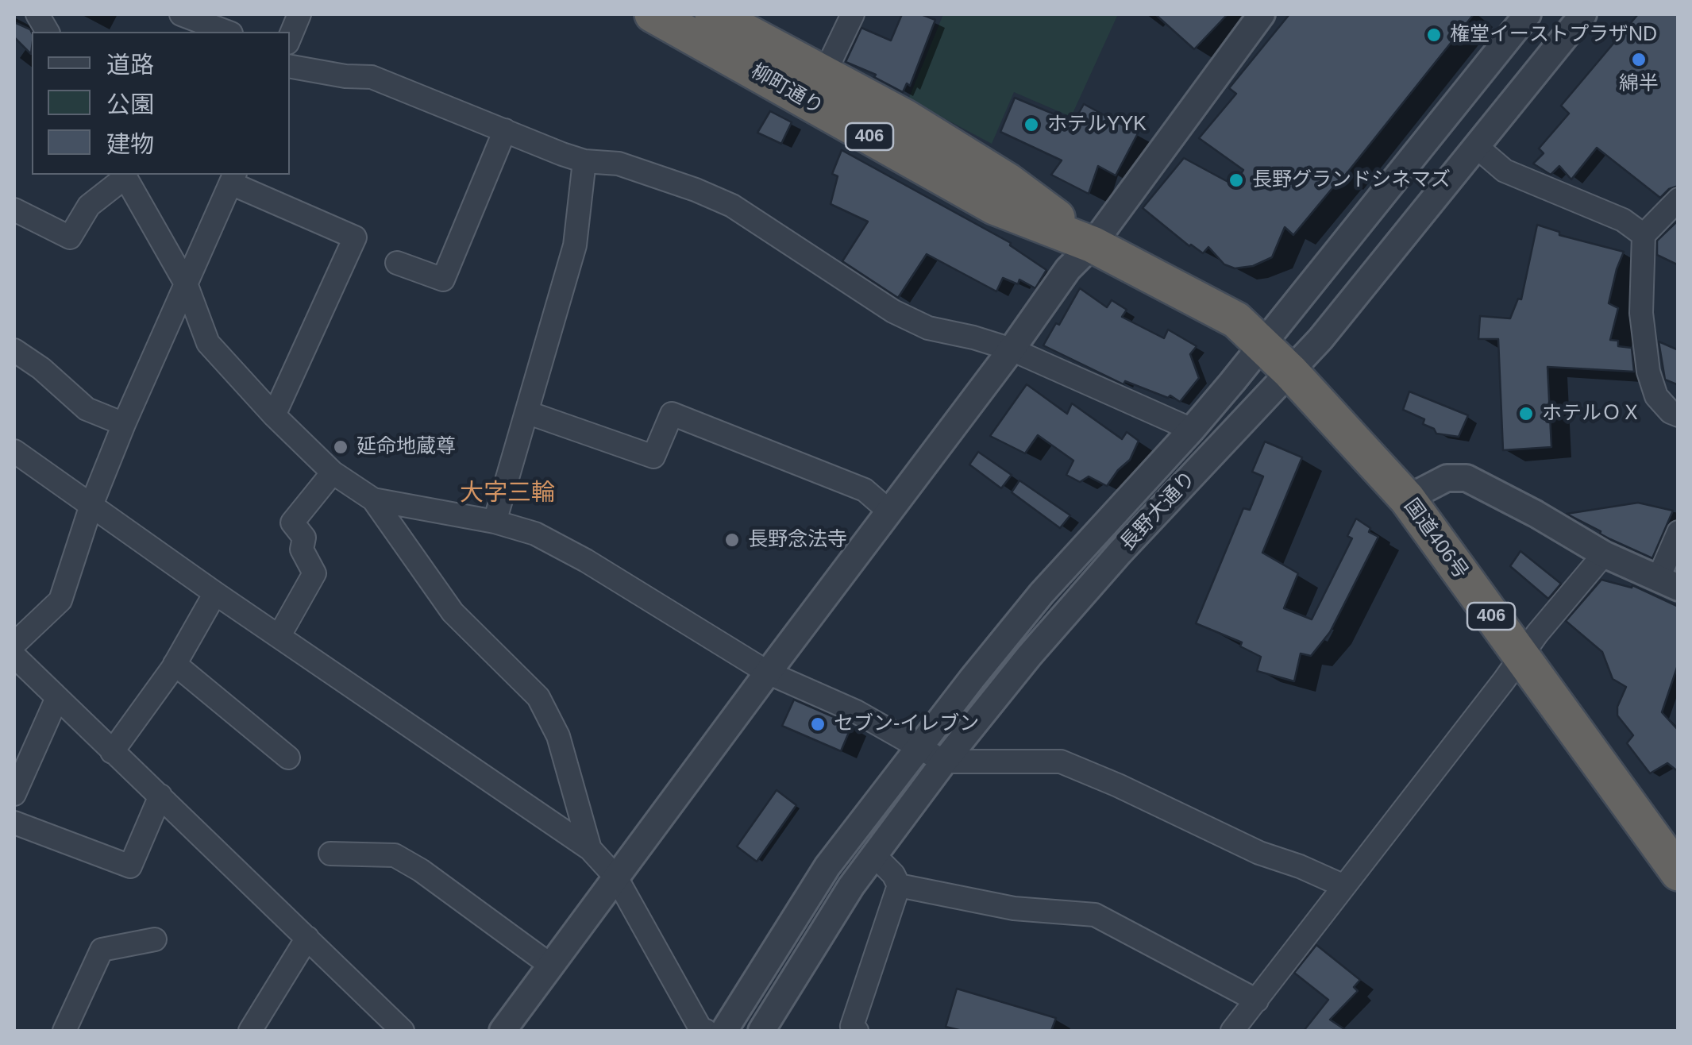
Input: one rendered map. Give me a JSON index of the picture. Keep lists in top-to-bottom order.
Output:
{
  "streets": {
    "highway": ["柳町通り", "406", "国道406号"],
    "street": ["長野大通り"]
  },
  "crossings": [
    ["柳町通り", "長野大通り"],
    ["柳町通り", "国道406号"],
    ["長野大通り", "国道406号"]
  ],
  "districts": ["大字三輪"],
  "places": [
    "権堂イーストプラザND",
    "綿半",
    "ホテルYYK",
    "長野グランドシネマズ",
    "ホテルＯＸ",
    "延命地蔵尊",
    "長野念法寺",
    "セブン-イレブン"
  ],
  "legend": ["道路", "公園", "建物"]
}
